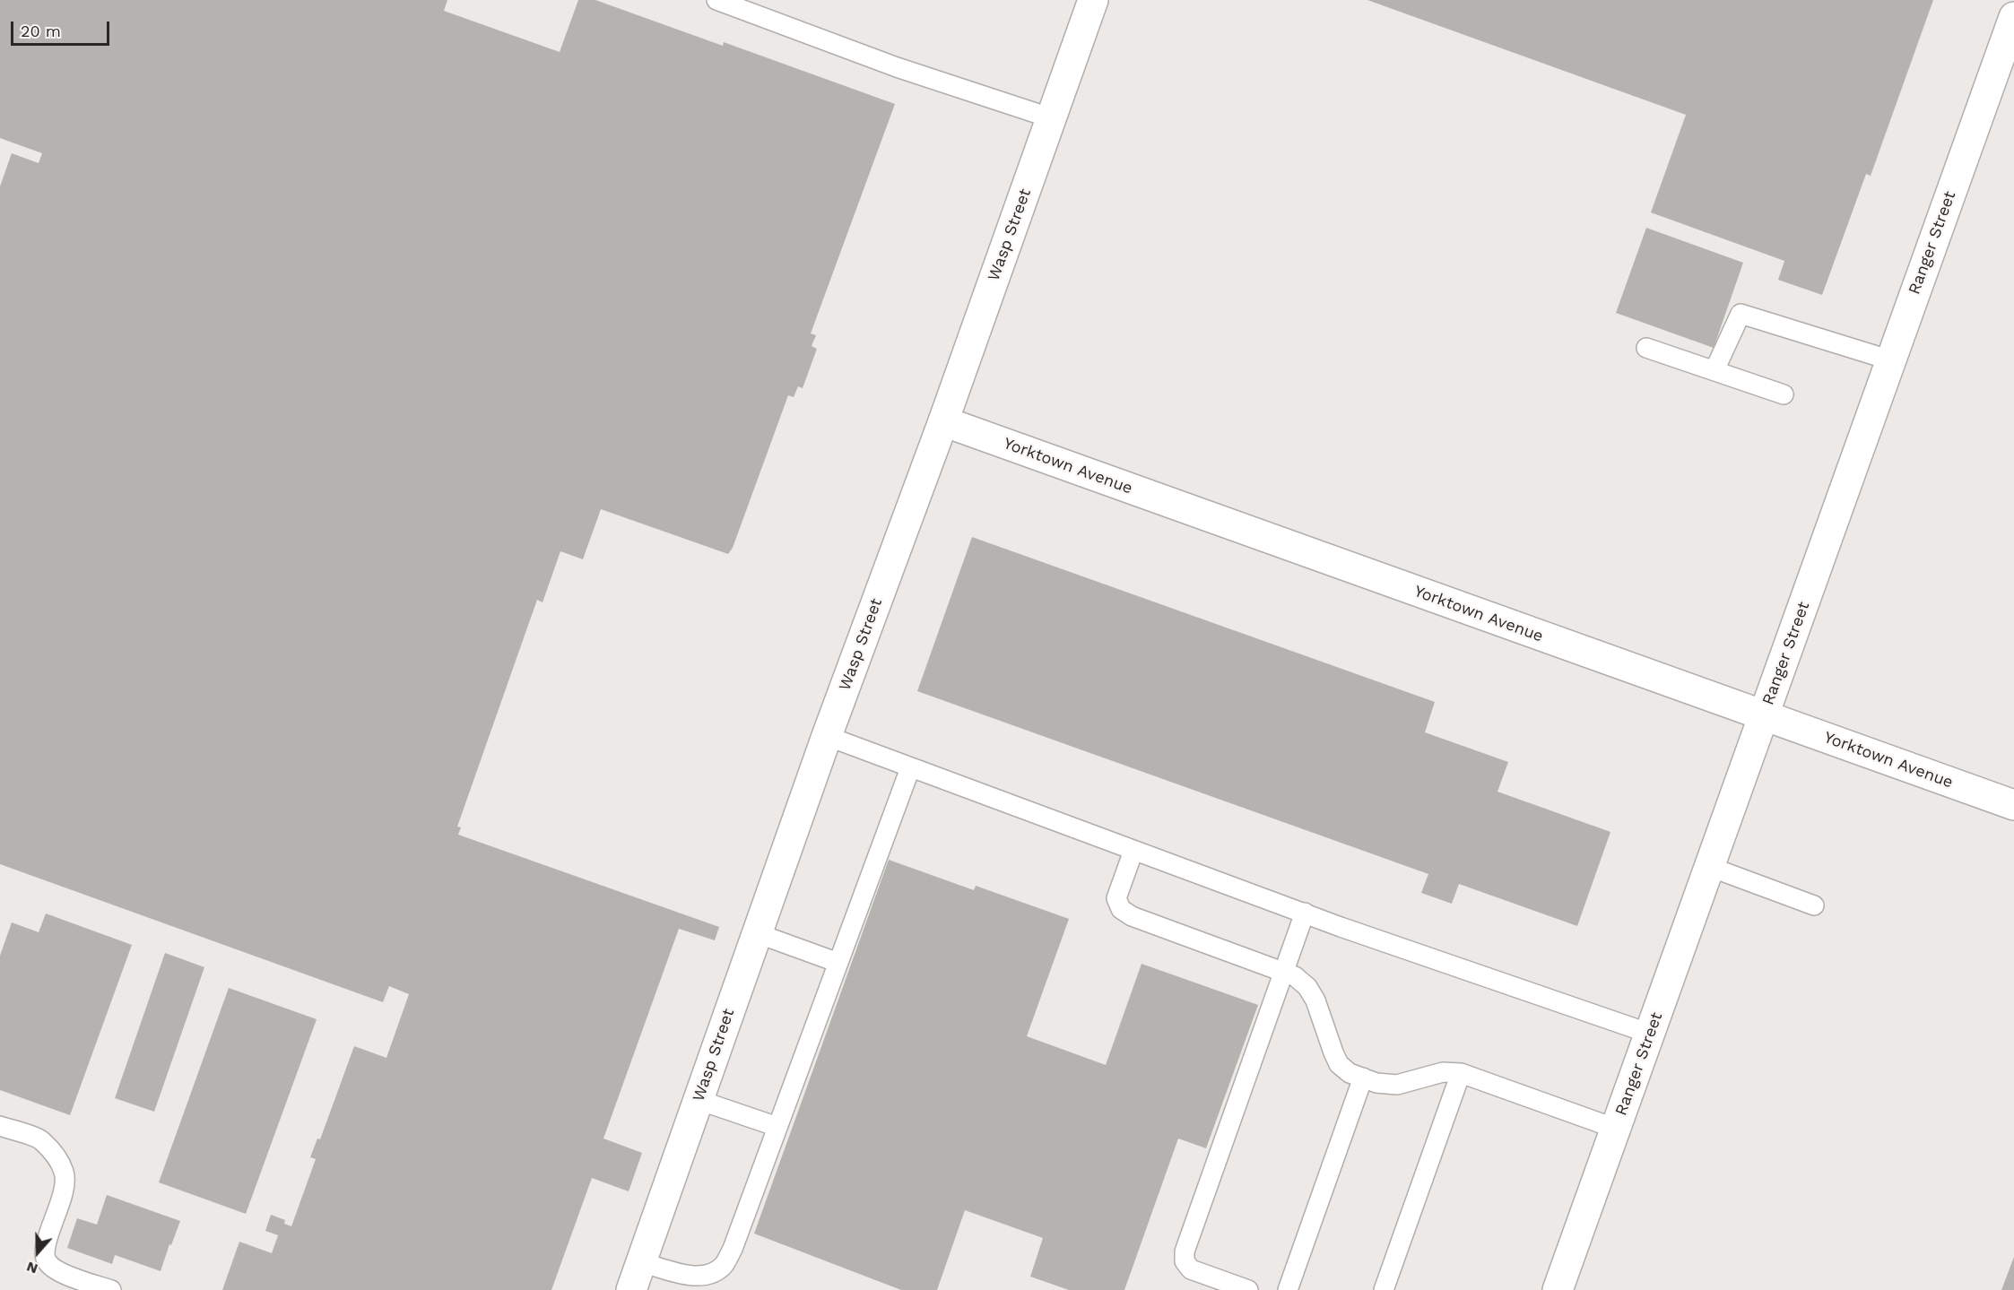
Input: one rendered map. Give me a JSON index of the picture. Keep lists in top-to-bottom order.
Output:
{
  "streets": {
    "street": ["Wasp Street", "Ranger Street", "Yorktown Avenue"]
  },
  "crossings": [
    ["Wasp Street", "Yorktown Avenue"],
    ["Ranger Street", "Yorktown Avenue"]
  ],
  "scale_bar": "20 m",
  "north": "bottom"
}
